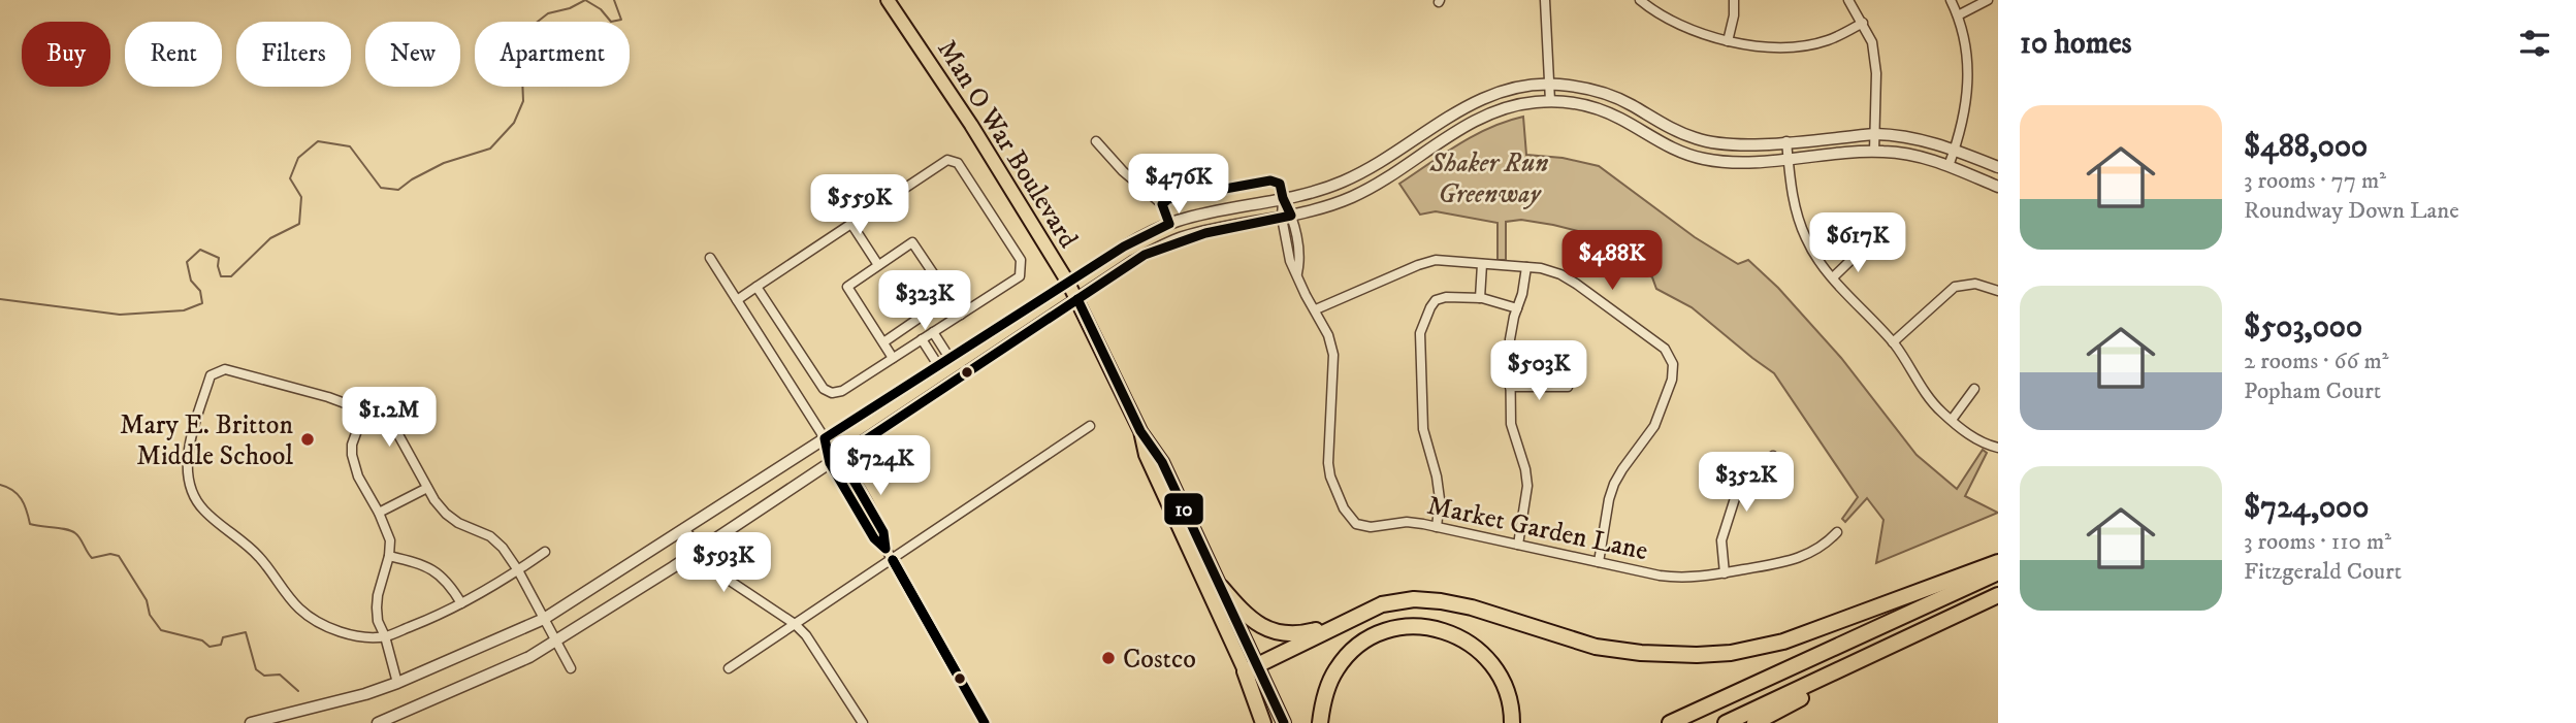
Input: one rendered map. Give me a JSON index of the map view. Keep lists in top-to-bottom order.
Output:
{
  "streets": {
    "main road": ["Man O War Boulevard"],
    "street": ["Market Garden Lane"]
  },
  "parks": ["Shaker Run Greenway"],
  "places": ["Mary E. Britton Middle School", "Costco"],
  "lines": ["transit line 10"],
  "page": {
    "heading": "10 homes",
    "chip": [
      "Buy",
      "Rent",
      "Filters",
      "New",
      "Apartment"
    ],
    "list": [
      {
        "name": "$488,000",
        "note": "3 rooms · 77 m² · Roundway Down Lane"
      },
      {
        "name": "$503,000",
        "note": "2 rooms · 66 m² · Popham Court"
      },
      {
        "name": "$724,000",
        "note": "3 rooms · 110 m² · Fitzgerald Court"
      }
    ],
    "price": [
      "$476K",
      "$559K",
      "$617K",
      "$488K",
      "$323K",
      "$503K",
      "$1.2M",
      "$724K",
      "$352K",
      "$593K"
    ]
  }
}
